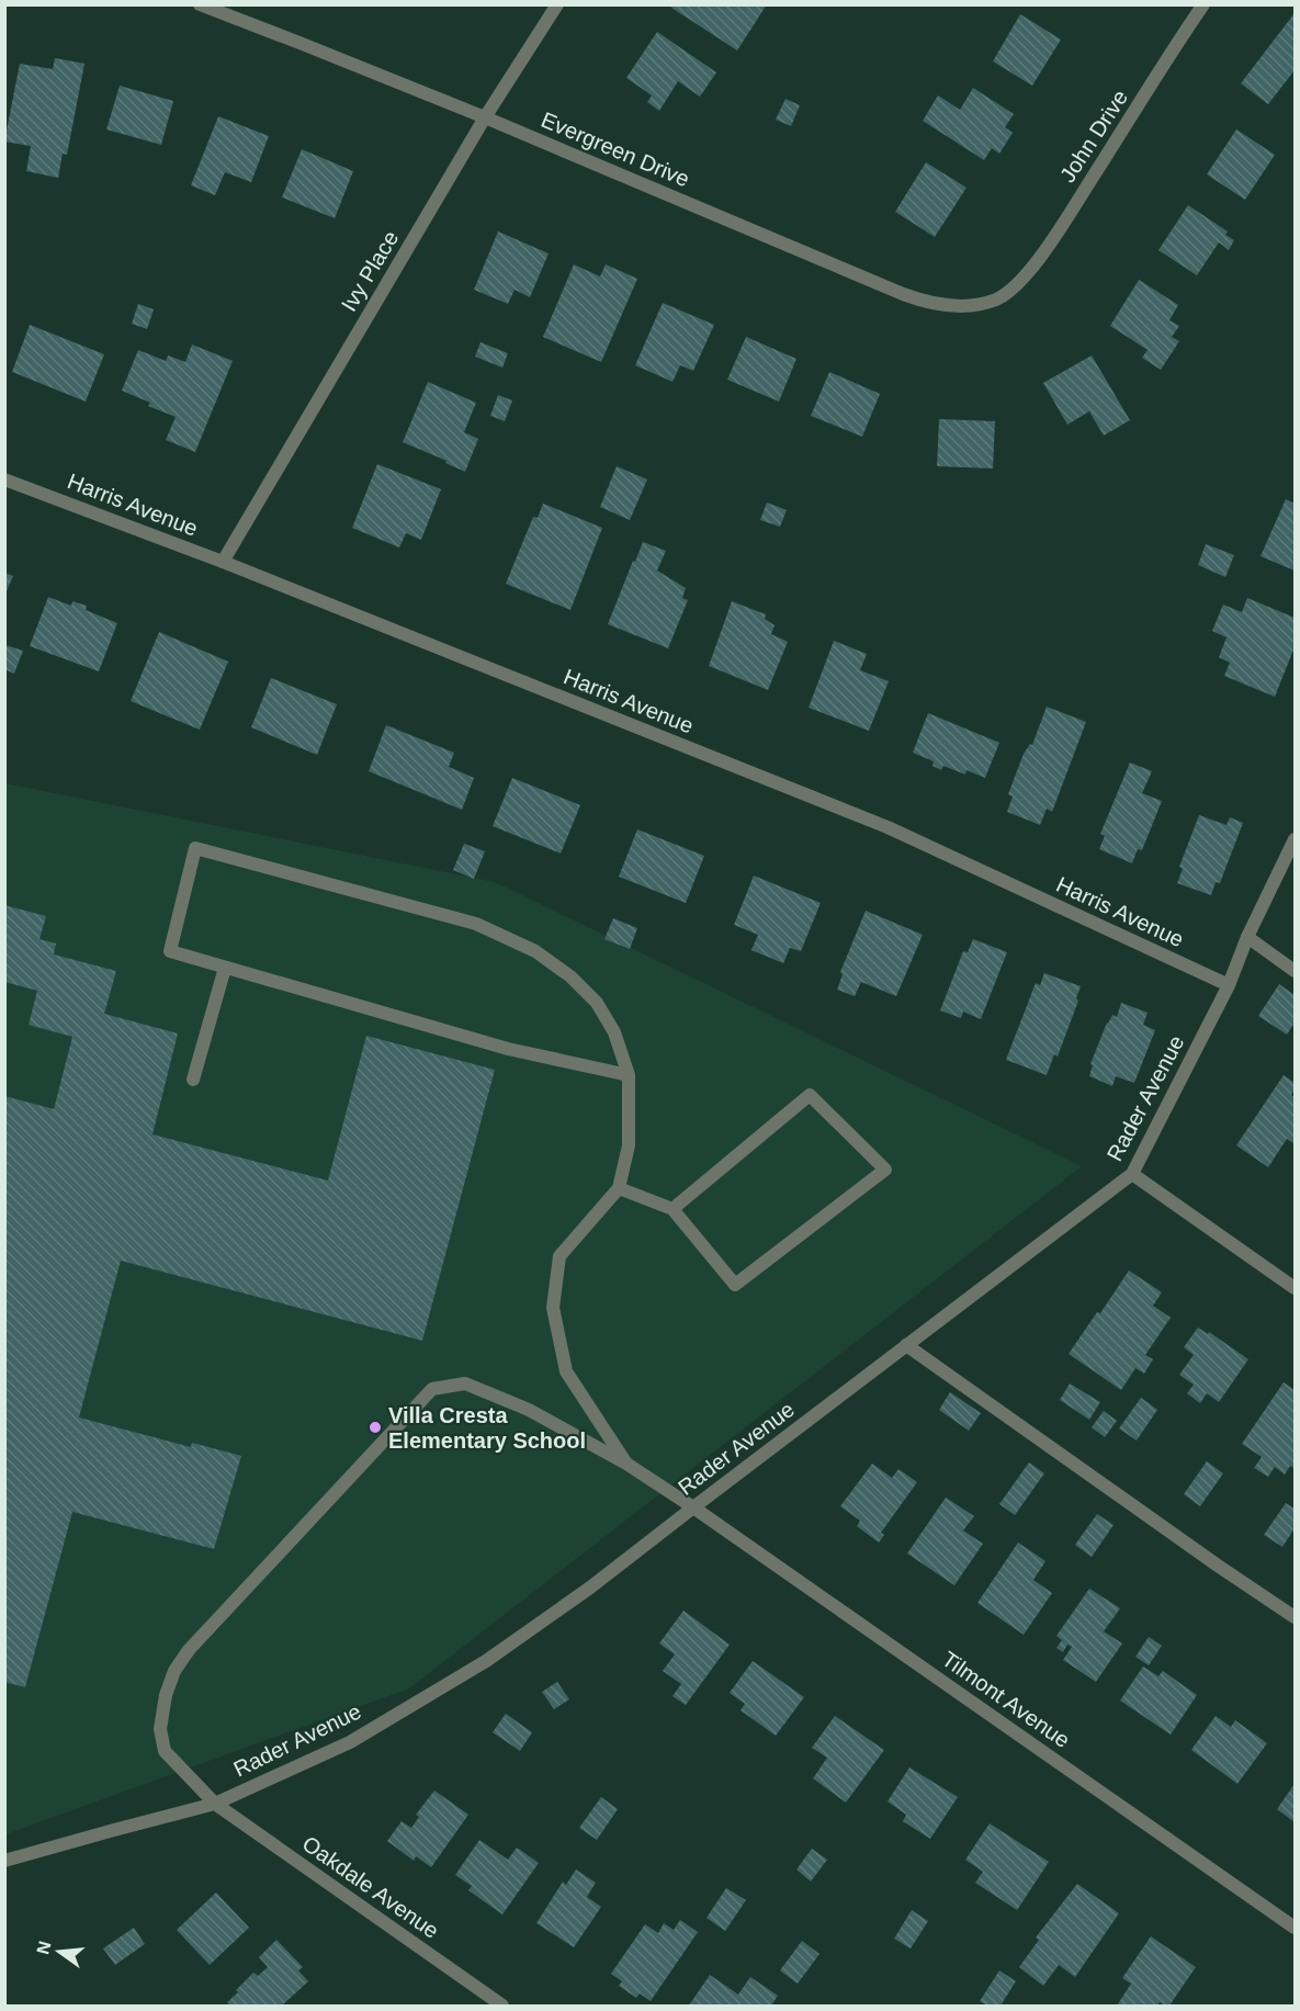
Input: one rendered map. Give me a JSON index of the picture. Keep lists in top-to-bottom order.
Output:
{
  "streets": {
    "street": [
      "John Drive",
      "Evergreen Drive",
      "Ivy Place",
      "Harris Avenue",
      "Rader Avenue",
      "Tilmont Avenue",
      "Oakdale Avenue"
    ]
  },
  "crossings": [
    ["John Drive", "Evergreen Drive"],
    ["Evergreen Drive", "Ivy Place"],
    ["Ivy Place", "Harris Avenue"],
    ["Harris Avenue", "Rader Avenue"],
    ["Rader Avenue", "Tilmont Avenue"],
    ["Rader Avenue", "Oakdale Avenue"],
    ["Tilmont Avenue", "Oakdale Avenue"]
  ],
  "places": ["Villa Cresta Elementary School"],
  "north": "left"
}
